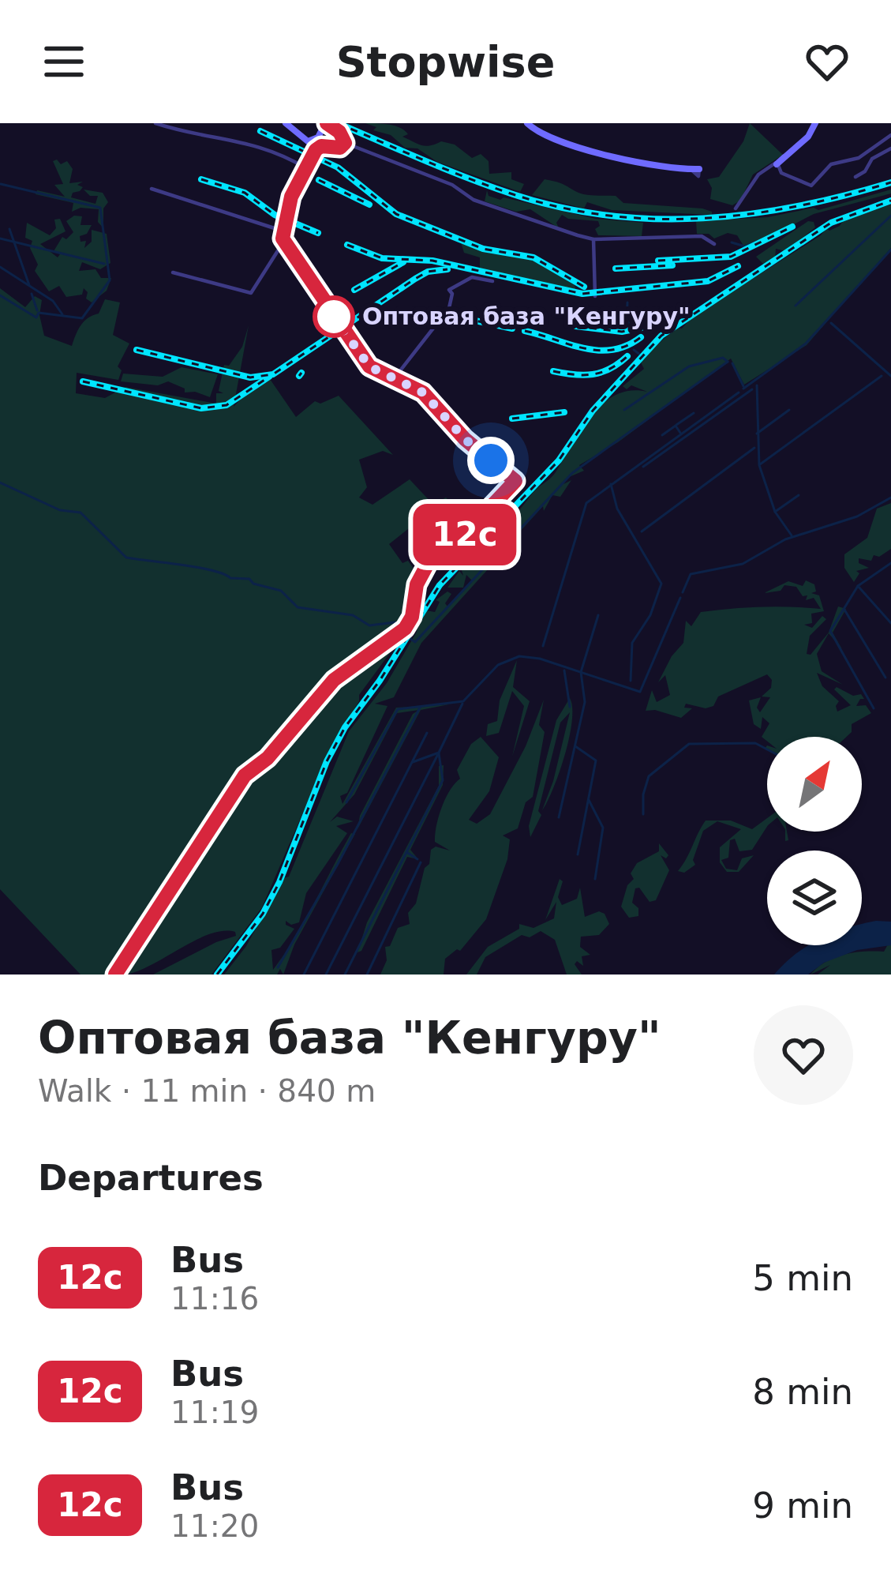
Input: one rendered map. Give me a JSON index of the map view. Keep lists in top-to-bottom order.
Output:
{
  "places": ["Оптовая база \"Кенгуру\""],
  "lines": ["bus line 12с"],
  "north": "top right",
  "page": {
    "header": "Stopwise",
    "on_map": "12с",
    "heading": [
      ["Оптовая база \"Кенгуру\"", "Walk · 11 min · 840 m"],
      "Departures"
    ],
    "list": [
      {
        "mark": "12с",
        "name": "Bus",
        "note": "11:16",
        "value": "5 min"
      },
      {
        "mark": "12с",
        "name": "Bus",
        "note": "11:19",
        "value": "8 min"
      },
      {
        "mark": "12с",
        "name": "Bus",
        "note": "11:20",
        "value": "9 min"
      }
    ]
  }
}
